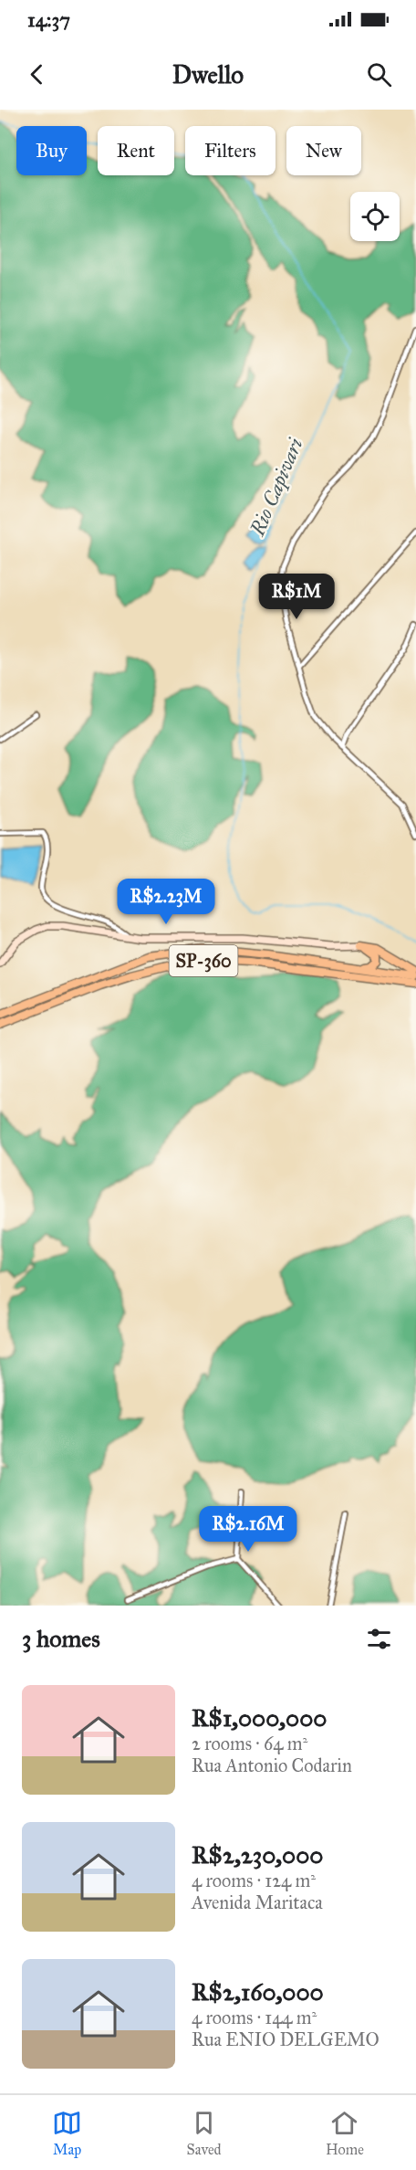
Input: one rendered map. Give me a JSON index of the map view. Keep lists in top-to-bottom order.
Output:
{
  "streets": {
    "highway": ["SP-360"]
  },
  "water": ["Rio Capivari"],
  "page": {
    "status": "14:37",
    "header": "Dwello",
    "chip": [
      "Buy",
      "Rent",
      "Filters",
      "New"
    ],
    "price": ["R$1M", "R$2.23M", "R$2.16M"],
    "heading": "3 homes",
    "list": [
      {
        "name": "R$1,000,000",
        "note": "2 rooms · 64 m² · Rua Antonio Codarin"
      },
      {
        "name": "R$2,230,000",
        "note": "4 rooms · 124 m² · Avenida Maritaca"
      },
      {
        "name": "R$2,160,000",
        "note": "4 rooms · 144 m² · Rua ENIO DELGEMO"
      }
    ],
    "tabs": ["Map", "Saved", "Home"]
  }
}
